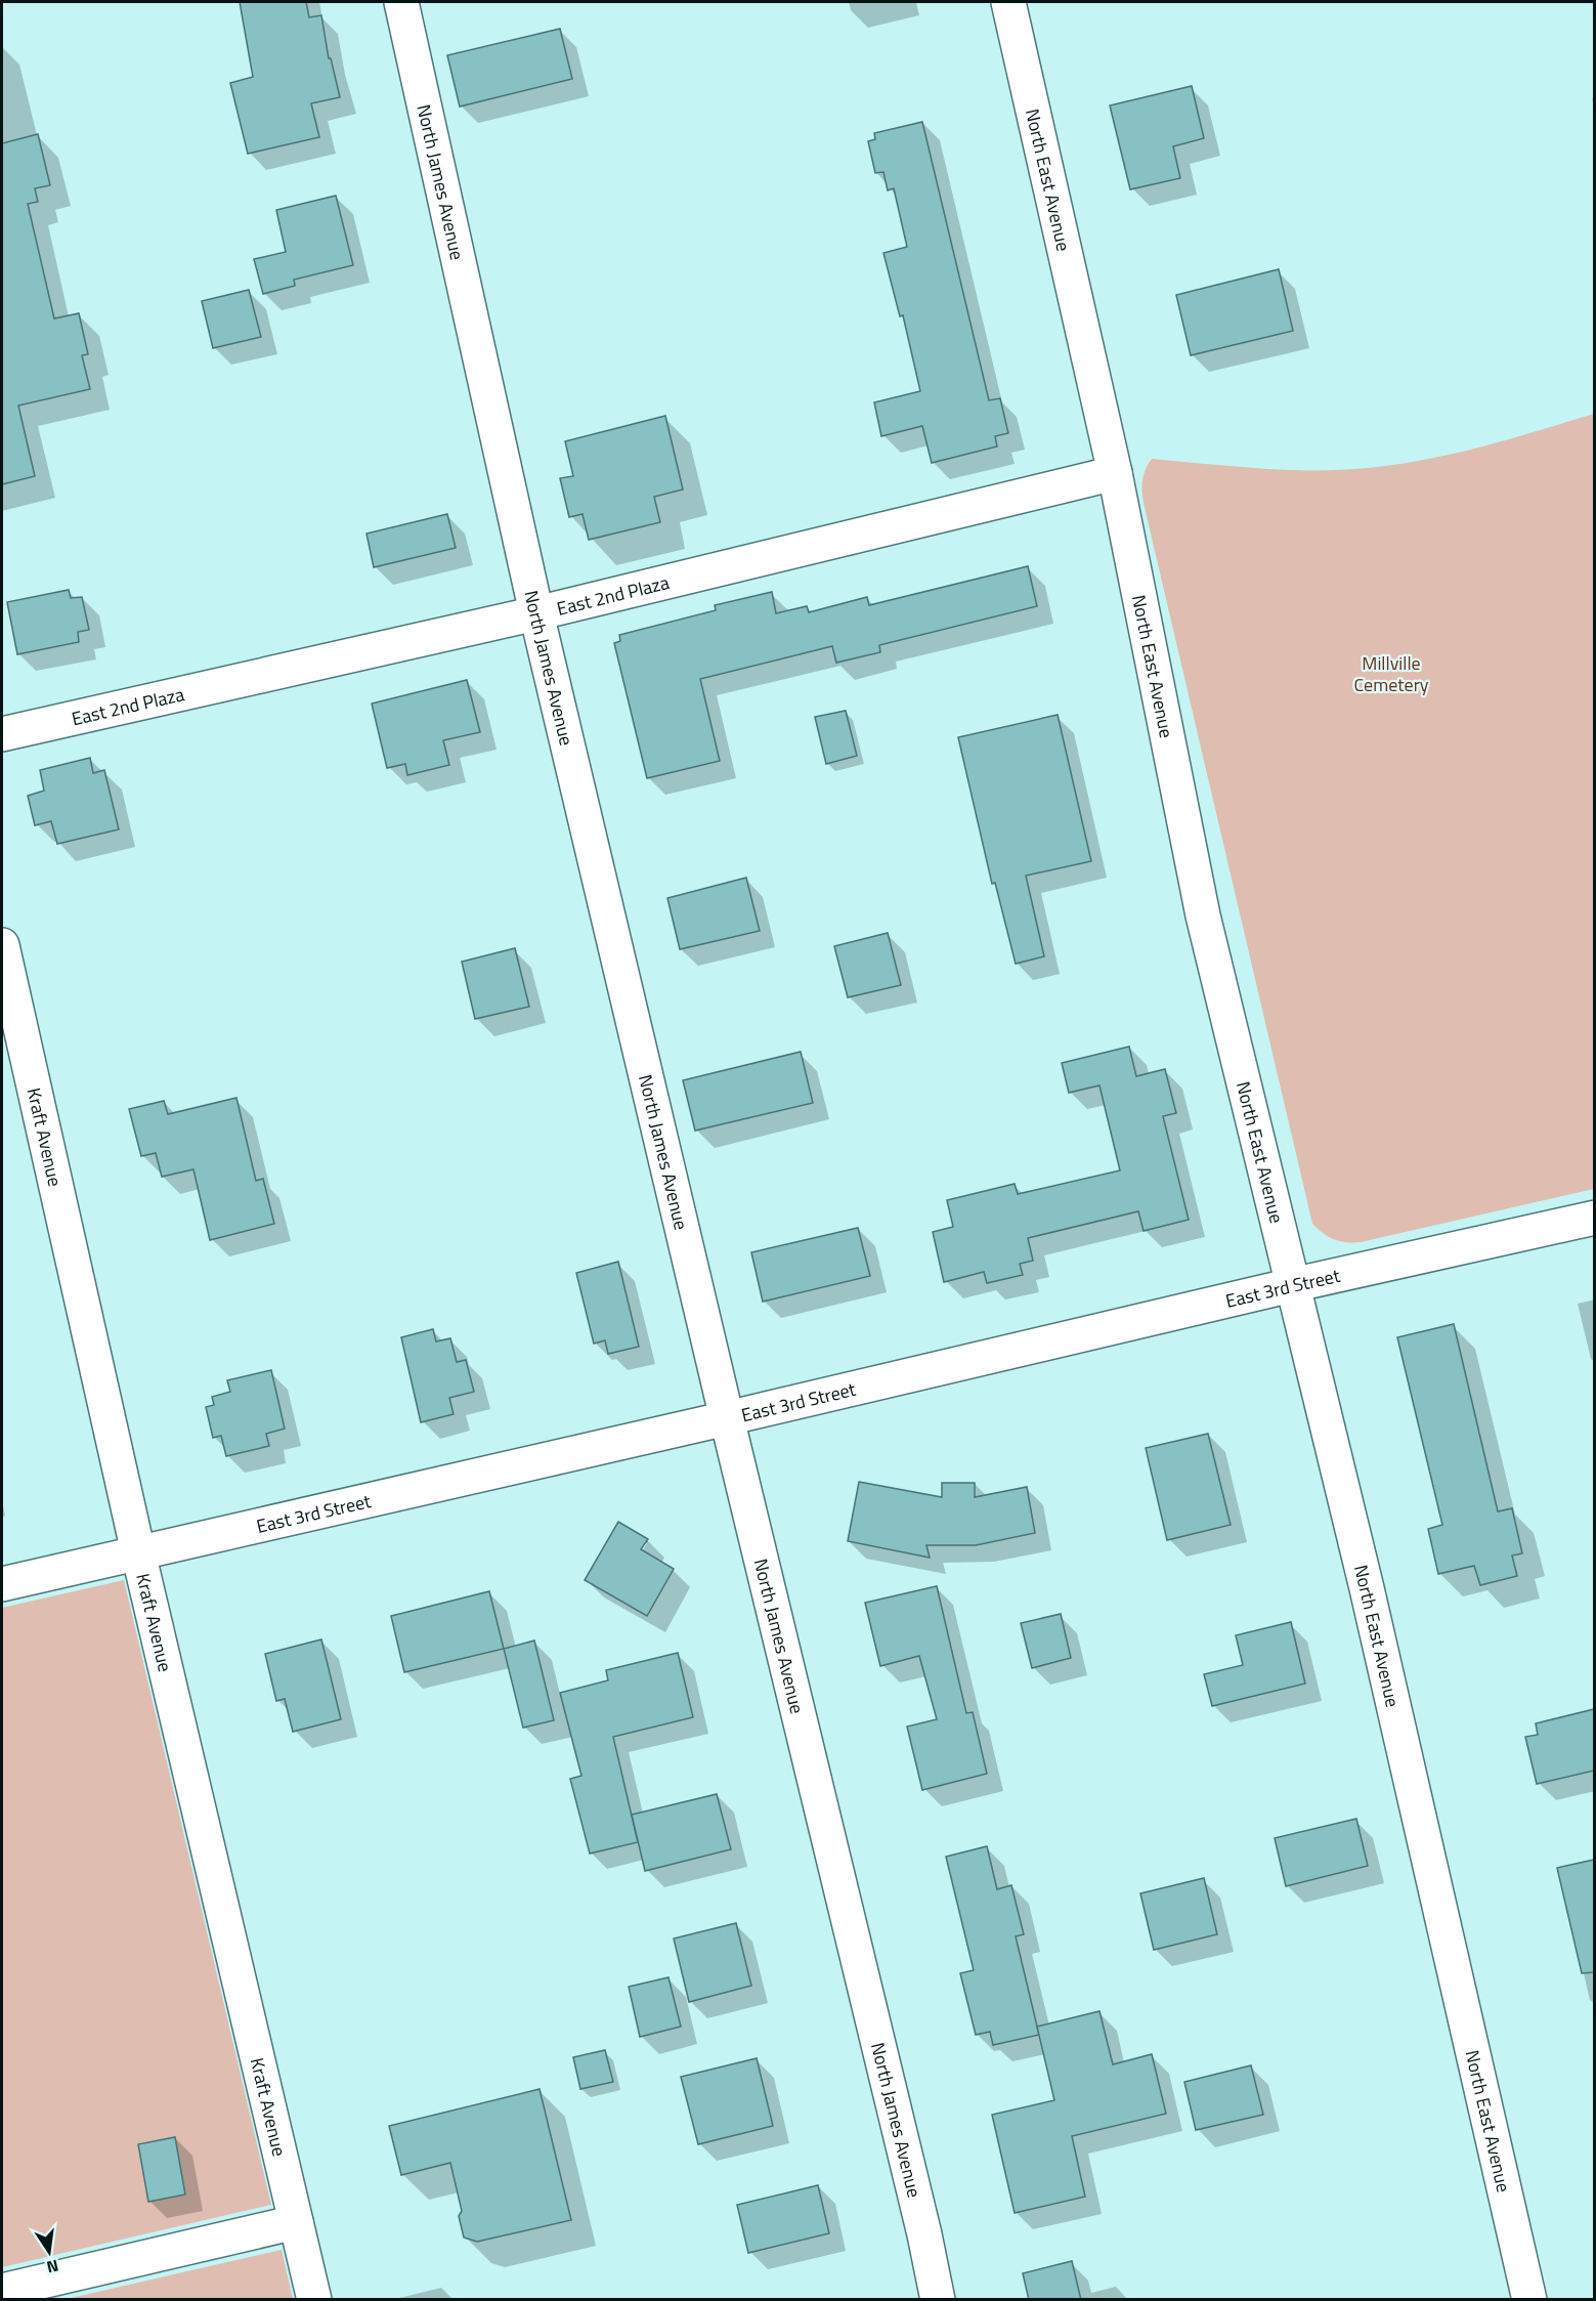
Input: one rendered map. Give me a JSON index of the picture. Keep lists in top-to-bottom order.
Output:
{
  "streets": {
    "street": [
      "North East Avenue",
      "North James Avenue",
      "East 2nd Plaza",
      "Kraft Avenue",
      "East 3rd Street"
    ]
  },
  "crossings": [
    ["North East Avenue", "East 2nd Plaza"],
    ["North East Avenue", "East 3rd Street"],
    ["North James Avenue", "East 2nd Plaza"],
    ["North James Avenue", "East 3rd Street"],
    ["Kraft Avenue", "East 3rd Street"]
  ],
  "parks": ["Millville Cemetery"],
  "north": "bottom"
}
